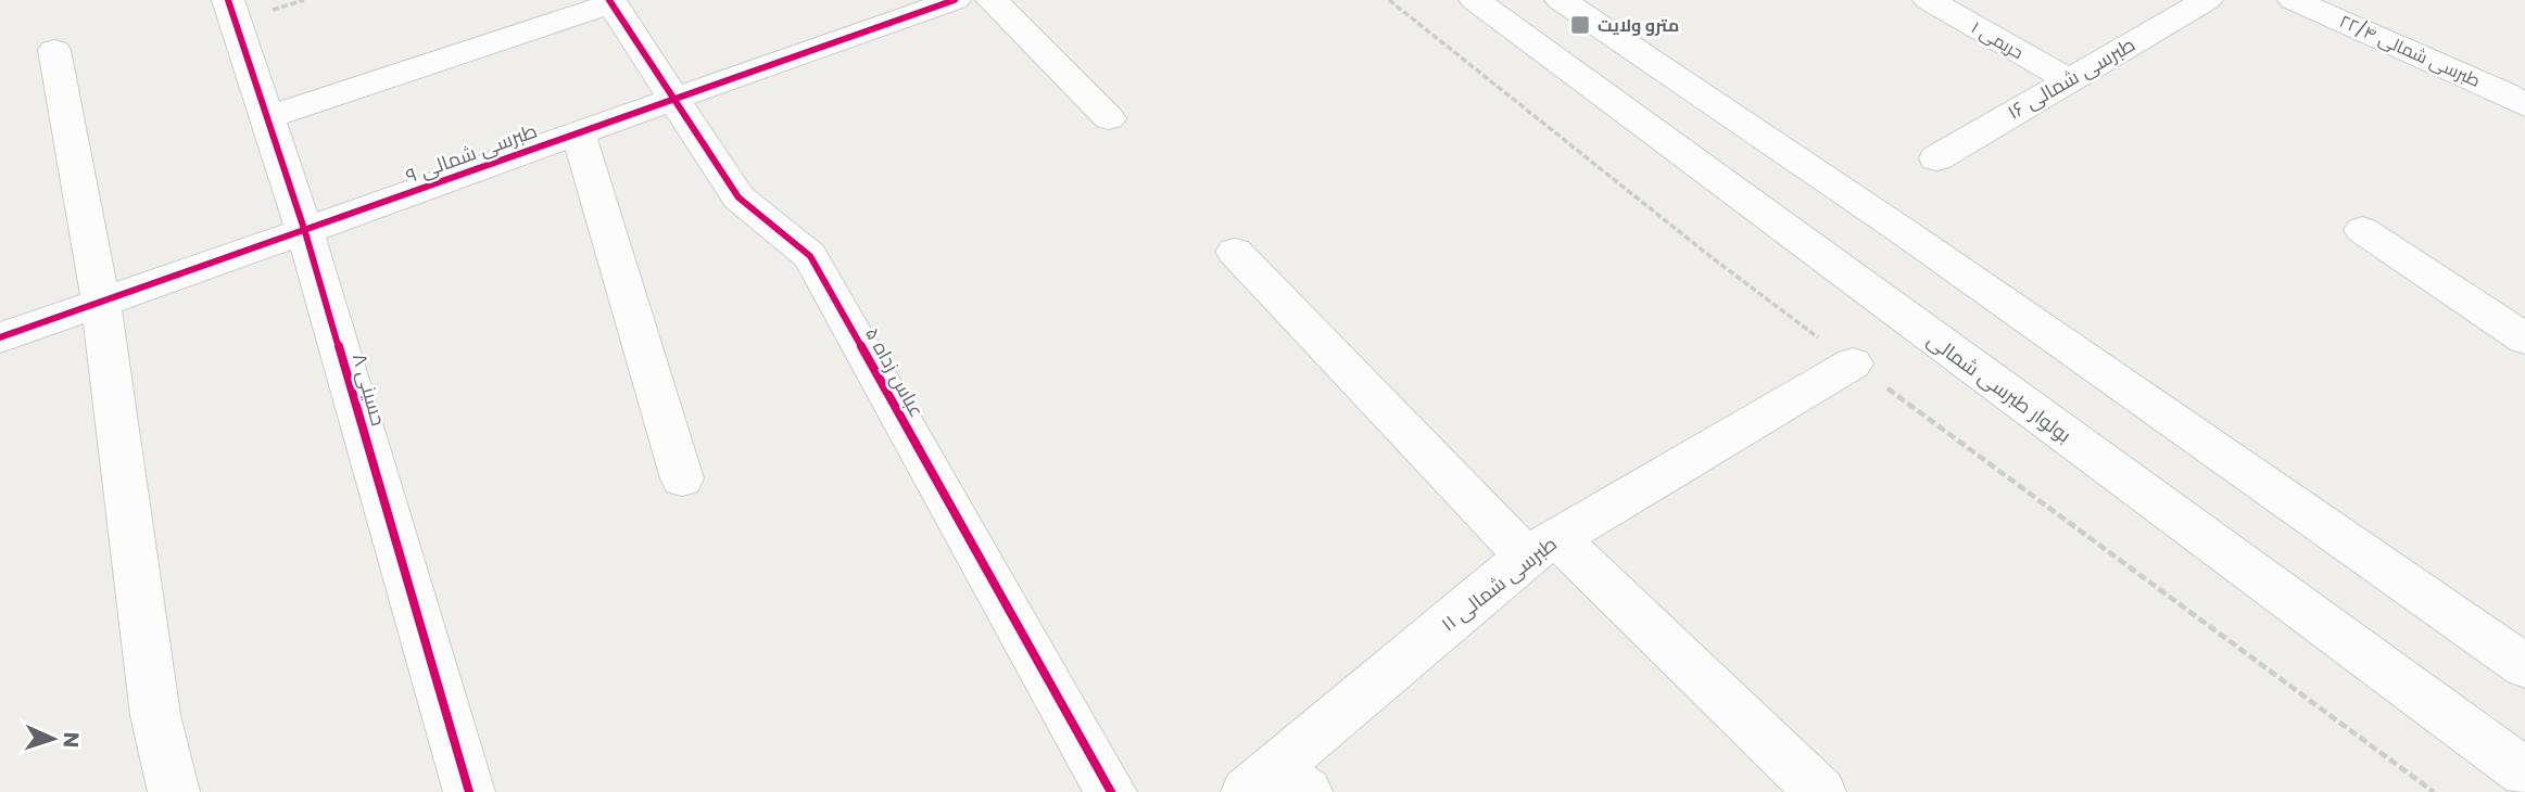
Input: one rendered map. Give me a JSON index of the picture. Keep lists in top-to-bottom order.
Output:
{
  "streets": {
    "street": [
      "حریمی ۱",
      "طبرسی شمالی ۲۲/۴",
      "طبرسی شمالی ۱۶",
      "طبرسی شمالی ۹",
      "عباس زداه ۵",
      "بولوار طبرسی شمالی",
      "حسینی ۸",
      "طبرسی شمالی ۱۱"
    ]
  },
  "crossings": [
    ["حریمی ۱", "طبرسی شمالی ۱۶"],
    ["طبرسی شمالی ۹", "عباس زداه ۵"],
    ["طبرسی شمالی ۹", "حسینی ۸"]
  ],
  "places": {
    "transit": ["مترو ولایت"]
  },
  "north": "right"
}
